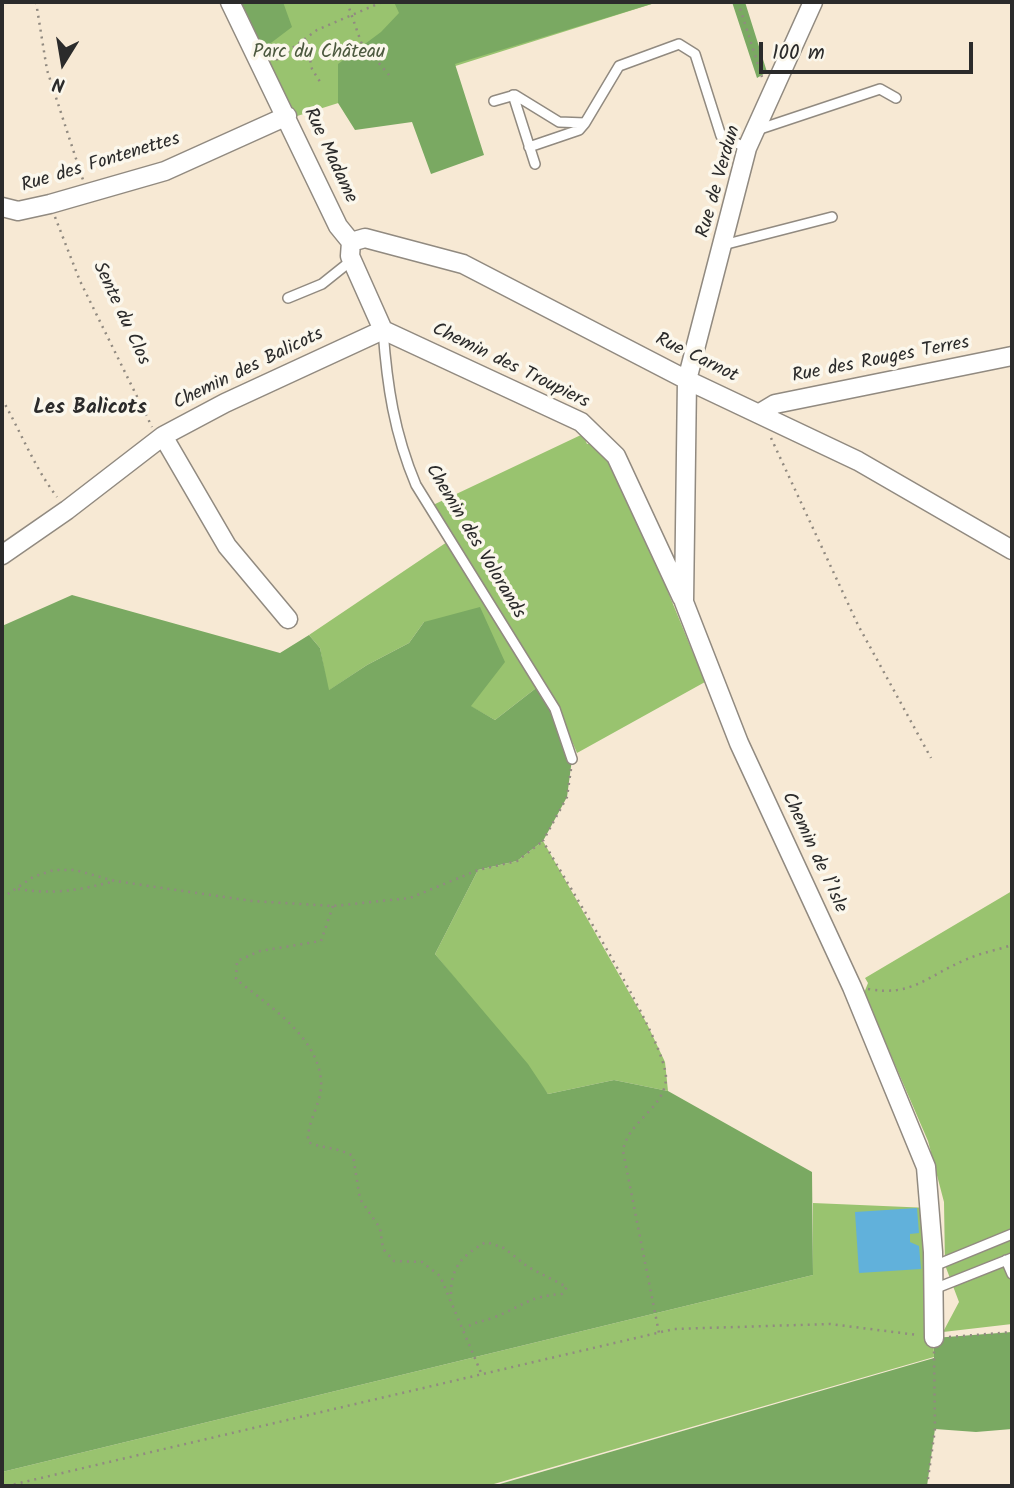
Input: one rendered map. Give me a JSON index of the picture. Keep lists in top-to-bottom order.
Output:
{
  "streets": {
    "street": [
      "Rue Madame",
      "Rue des Fontenettes",
      "Rue de Verdun",
      "Rue Carnot",
      "Rue des Rouges Terres",
      "Chemin des Troupiers",
      "Chemin des Balicots",
      "Chemin de l’Isle"
    ],
    "lane": ["Chemin des Volorands"],
    "path": ["Sente du Clos"]
  },
  "crossings": [
    ["Rue Madame", "Rue des Fontenettes"],
    ["Rue Madame", "Rue Carnot"],
    ["Rue Madame", "Chemin des Troupiers"],
    ["Rue Madame", "Chemin des Balicots"],
    ["Rue Madame", "Chemin des Volorands"],
    ["Rue des Fontenettes", "Sente du Clos"],
    ["Rue de Verdun", "Rue Carnot"],
    ["Rue de Verdun", "Chemin de l’Isle"],
    ["Sente du Clos", "Chemin des Balicots"],
    ["Rue Carnot", "Rue des Rouges Terres"],
    ["Rue Carnot", "Chemin de l’Isle"],
    ["Chemin des Troupiers", "Chemin des Balicots"],
    ["Chemin des Troupiers", "Chemin des Volorands"],
    ["Chemin des Troupiers", "Chemin de l’Isle"],
    ["Chemin des Balicots", "Chemin des Volorands"]
  ],
  "districts": ["Les Balicots"],
  "parks": ["Parc du Château"],
  "scale_bar": "100 m",
  "north": "bottom"
}
